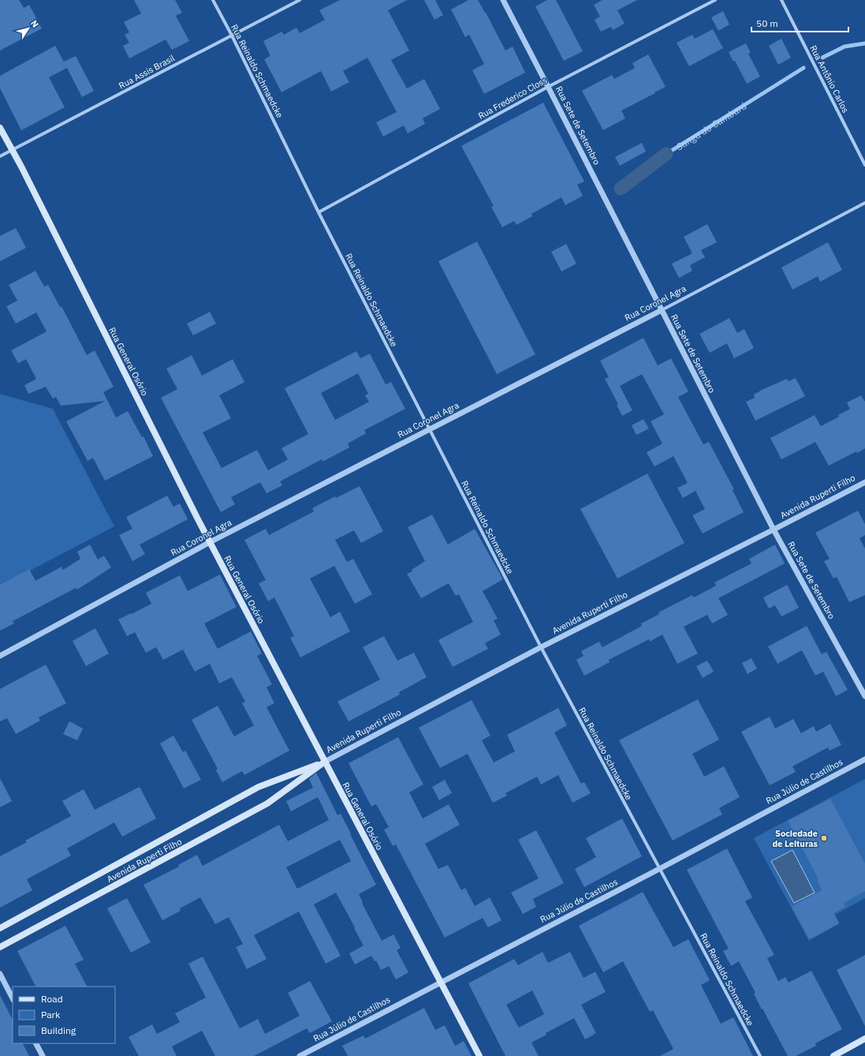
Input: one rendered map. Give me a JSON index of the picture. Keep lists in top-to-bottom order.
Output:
{
  "streets": {
    "main road": ["Rua General Osório", "Avenida Ruperti Filho"],
    "street": [
      "Rua Reinaldo Schmaedcke",
      "Rua Assis Brasil",
      "Rua Antônio Carlos",
      "Rua Frederico Closs",
      "Rua Sete de Setembro",
      "Rua Coronel Agra",
      "Rua Júlio de Castilhos"
    ]
  },
  "crossings": [
    ["Rua Reinaldo Schmaedcke", "Rua Assis Brasil"],
    ["Rua Reinaldo Schmaedcke", "Rua Frederico Closs"],
    ["Rua Reinaldo Schmaedcke", "Rua Coronel Agra"],
    ["Rua Reinaldo Schmaedcke", "Avenida Ruperti Filho"],
    ["Rua Reinaldo Schmaedcke", "Rua Júlio de Castilhos"],
    ["Rua Assis Brasil", "Rua General Osório"],
    ["Rua Frederico Closs", "Rua Sete de Setembro"],
    ["Rua Sete de Setembro", "Rua Coronel Agra"],
    ["Rua Sete de Setembro", "Avenida Ruperti Filho"],
    ["Rua Coronel Agra", "Rua General Osório"],
    ["Rua General Osório", "Avenida Ruperti Filho"],
    ["Rua General Osório", "Rua Júlio de Castilhos"]
  ],
  "water": ["Sanga do Cambará"],
  "places": ["Sociedade de Leituras"],
  "legend": ["Road", "Park", "Building"],
  "scale_bar": "50 m",
  "north": "top right"
}
